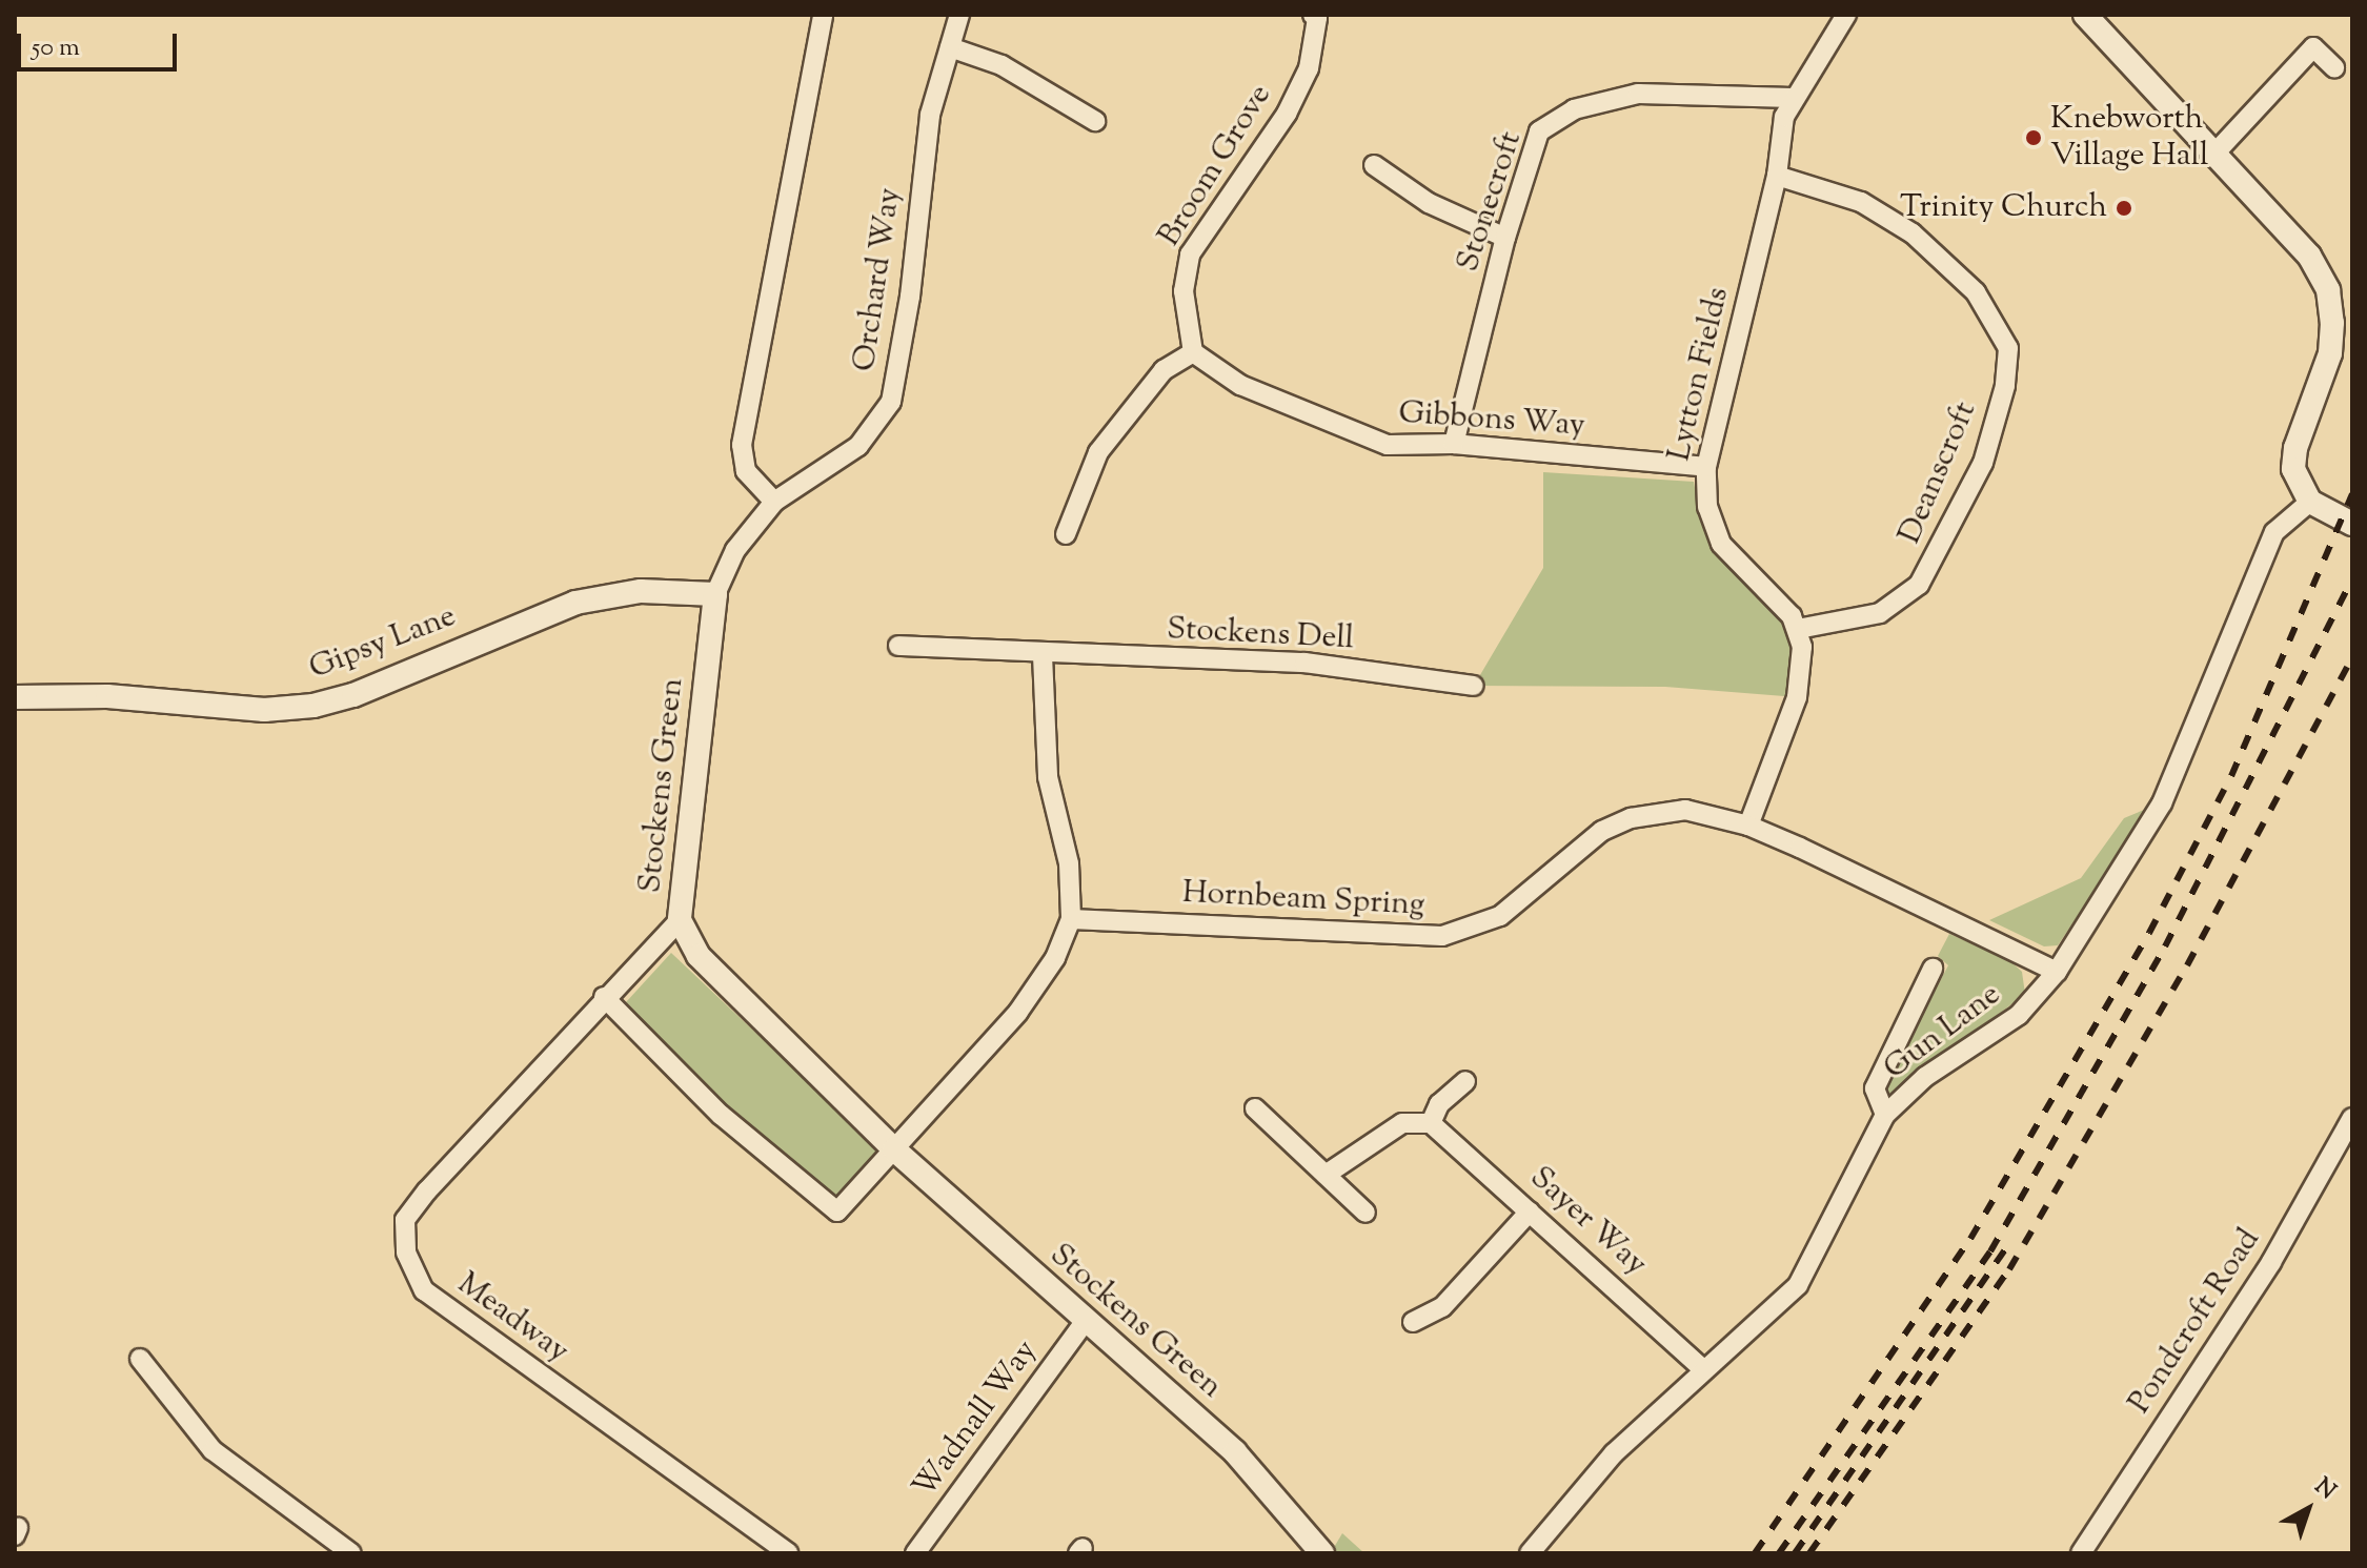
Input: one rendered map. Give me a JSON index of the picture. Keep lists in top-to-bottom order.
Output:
{
  "streets": {
    "street": [
      "Broom Grove",
      "Stonecroft",
      "Orchard Way",
      "Lytton Fields",
      "Gibbons Way",
      "Deanscroft",
      "Stockens Dell",
      "Gipsy Lane",
      "Stockens Green",
      "Hornbeam Spring",
      "Gun Lane",
      "Sayer Way",
      "Meadway",
      "Pondcroft Road",
      "Wadnall Way"
    ]
  },
  "crossings": [
    ["Broom Grove", "Gibbons Way"],
    ["Stonecroft", "Lytton Fields"],
    ["Stonecroft", "Gibbons Way"],
    ["Orchard Way", "Gipsy Lane"],
    ["Orchard Way", "Stockens Green"],
    ["Lytton Fields", "Gibbons Way"],
    ["Lytton Fields", "Deanscroft"],
    ["Gipsy Lane", "Stockens Green"],
    ["Stockens Green", "Meadway"],
    ["Stockens Green", "Wadnall Way"],
    ["Hornbeam Spring", "Gun Lane"],
    ["Gun Lane", "Sayer Way"]
  ],
  "places": ["Knebworth Village Hall", "Trinity Church"],
  "scale_bar": "50 m",
  "north": "top right"
}
